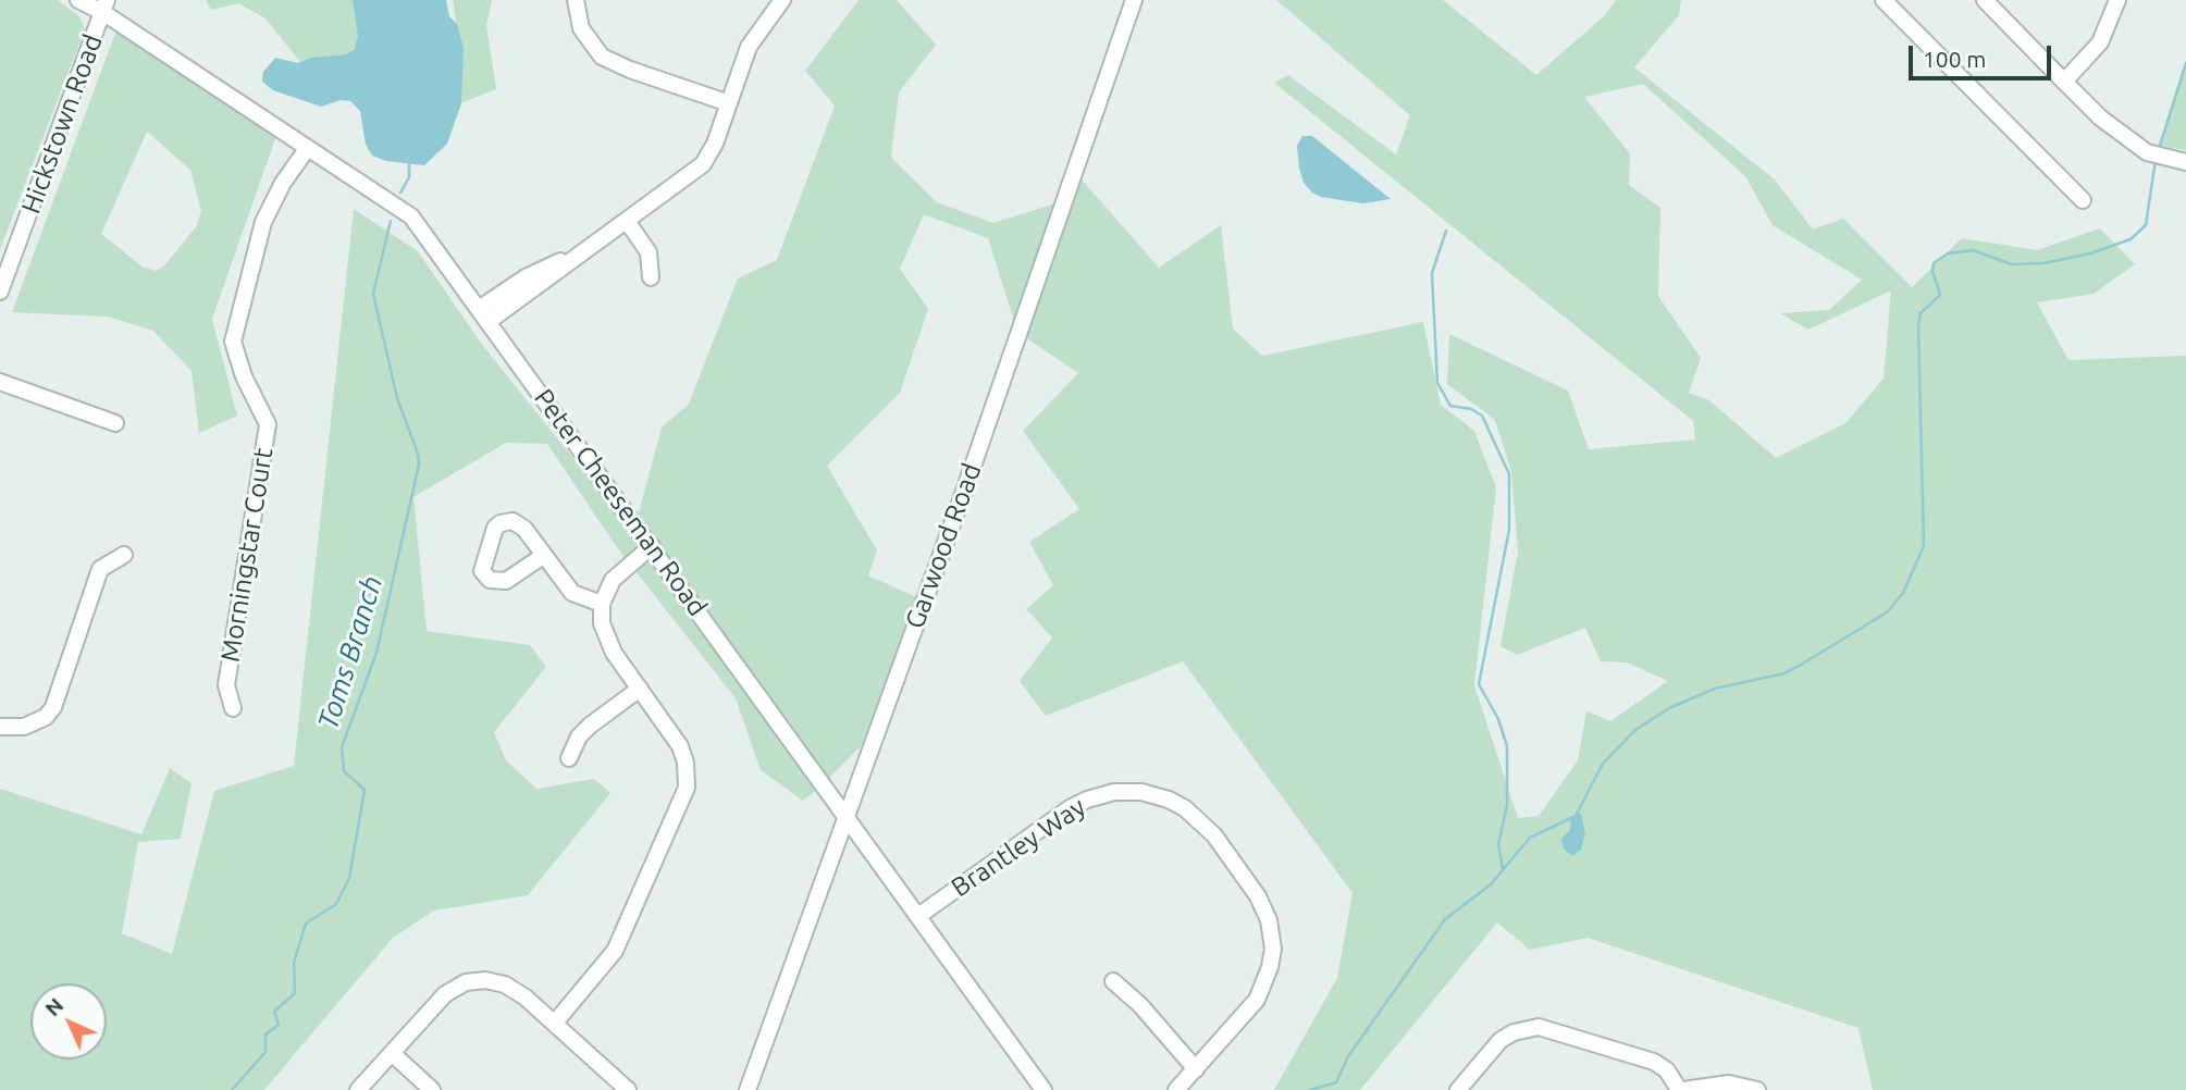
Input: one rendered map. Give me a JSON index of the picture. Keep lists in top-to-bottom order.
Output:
{
  "streets": {
    "street": [
      "Hickstown Road",
      "Peter Cheeseman Road",
      "Garwood Road",
      "Morningstar Court",
      "Brantley Way"
    ]
  },
  "crossings": [
    ["Hickstown Road", "Peter Cheeseman Road"],
    ["Peter Cheeseman Road", "Garwood Road"],
    ["Peter Cheeseman Road", "Morningstar Court"],
    ["Peter Cheeseman Road", "Brantley Way"]
  ],
  "water": ["Toms Branch"],
  "scale_bar": "100 m",
  "north": "top left"
}
